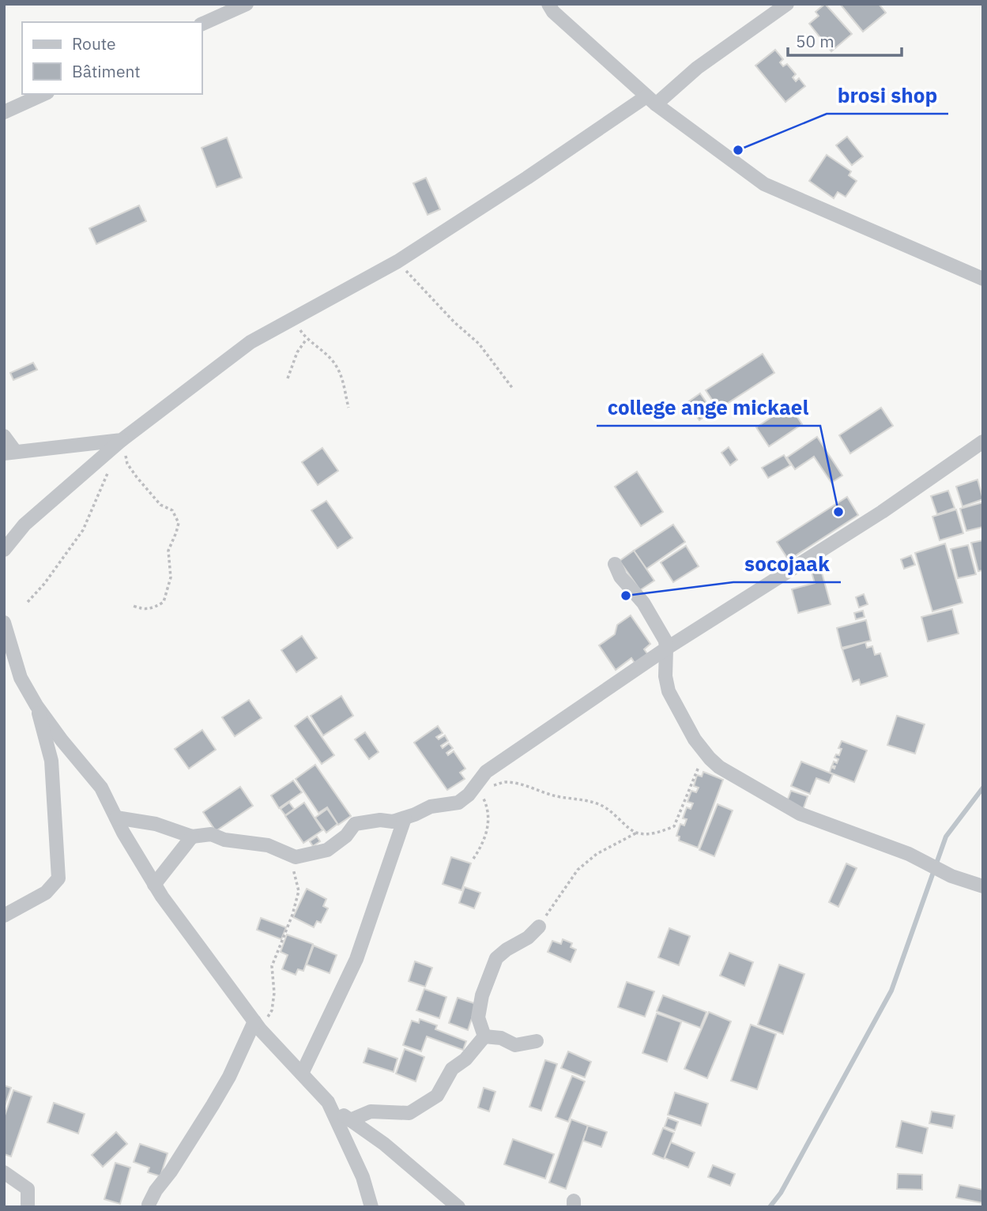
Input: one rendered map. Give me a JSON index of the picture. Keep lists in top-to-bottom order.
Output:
{
  "places": ["brosi shop", "college ange mickael", "socojaak"],
  "legend": ["Route", "Bâtiment"],
  "scale_bar": "50 m"
}
